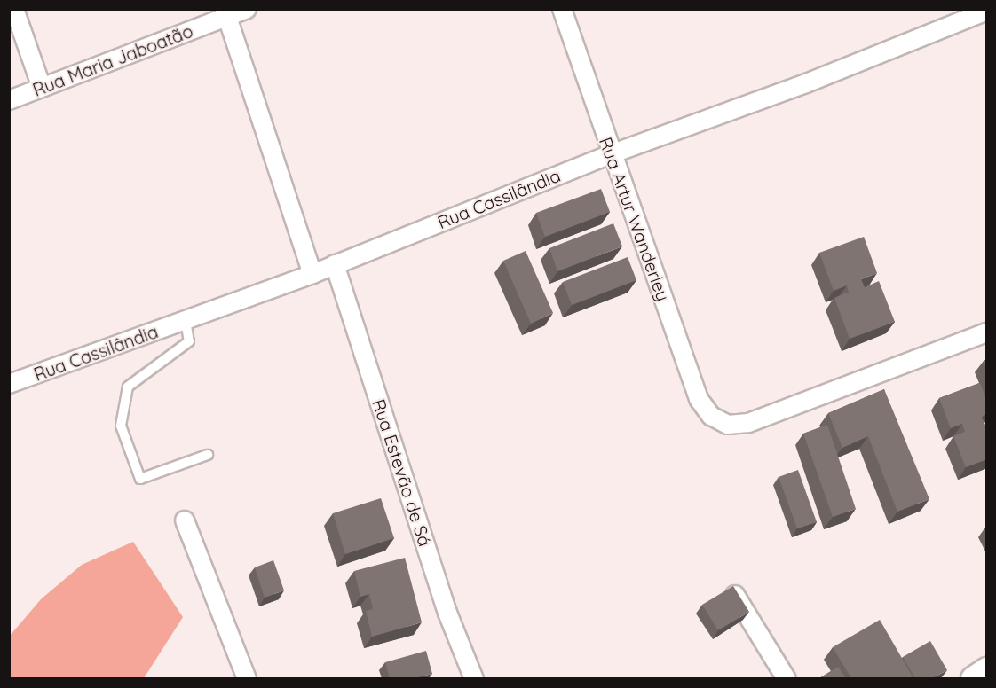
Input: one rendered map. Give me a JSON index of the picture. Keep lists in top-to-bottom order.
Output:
{
  "streets": {
    "street": [
      "Rua Maria Jaboatão",
      "Rua Cassilândia",
      "Rua Artur Wanderley",
      "Rua Estevão de Sá"
    ]
  },
  "crossings": [
    ["Rua Cassilândia", "Rua Artur Wanderley"],
    ["Rua Cassilândia", "Rua Estevão de Sá"]
  ]
}
